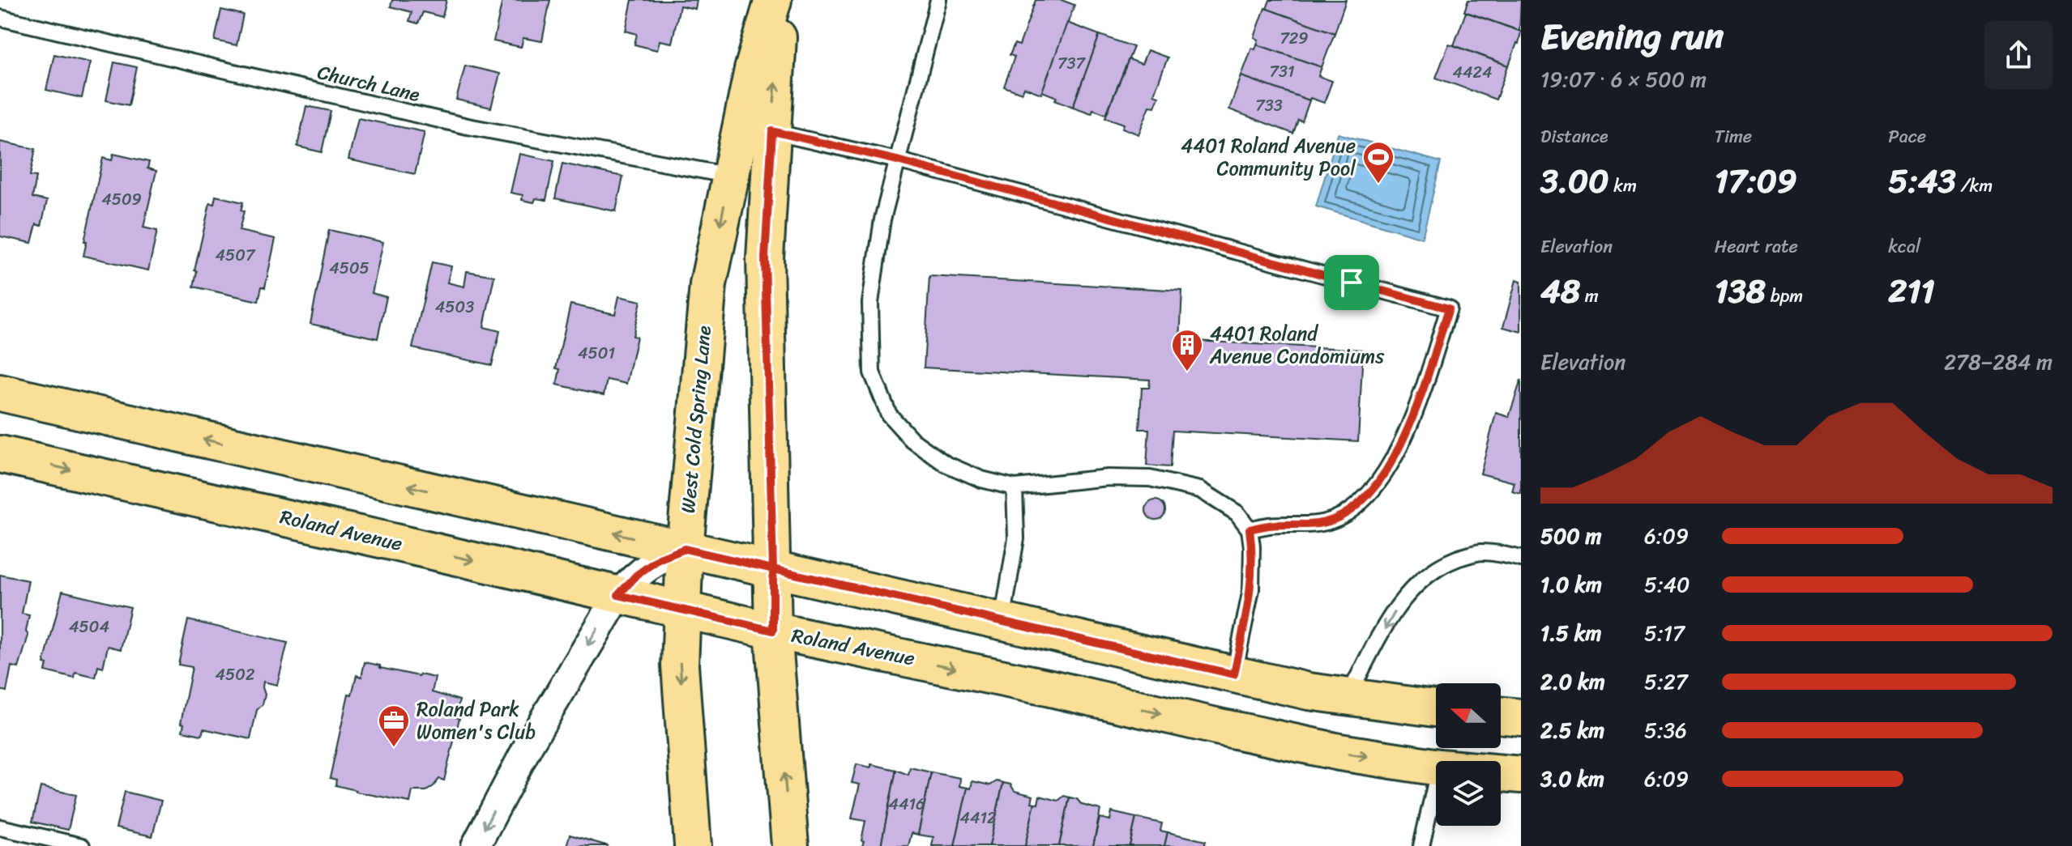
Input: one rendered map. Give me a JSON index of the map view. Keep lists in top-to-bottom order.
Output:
{
  "streets": {
    "main road": ["West Cold Spring Lane", "Roland Avenue"],
    "lane": ["Church Lane"]
  },
  "crossings": [
    ["Church Lane", "West Cold Spring Lane"],
    ["West Cold Spring Lane", "Roland Avenue"]
  ],
  "places": {
    "sports": ["4401 Roland Avenue Community Pool"],
    "building": ["4401 Roland Avenue Condomiums"],
    "office": ["Roland Park Women's Club"]
  },
  "house_numbers": [
    "729",
    "737",
    "731",
    "4424",
    "733",
    "4509",
    "4507",
    "4505",
    "4503",
    "4501",
    "4504",
    "4502",
    "4416",
    "4412"
  ],
  "north": "left",
  "page": {
    "heading": ["Evening run", "19:07 · 6 × 500 m"],
    "stats": [
      ["Distance", "3.00 km"],
      ["Time", "17:09"],
      ["Pace", "5:43 /km"],
      ["Elevation", "48 m"],
      ["Heart rate", "138 bpm"],
      ["kcal", "211"]
    ],
    "chart": ["Elevation", "278–284 m"],
    "list": [
      {
        "name": "500 m",
        "note": "6:09"
      },
      {
        "name": "1.0 km",
        "note": "5:40"
      },
      {
        "name": "1.5 km",
        "note": "5:17"
      },
      {
        "name": "2.0 km",
        "note": "5:27"
      },
      {
        "name": "2.5 km",
        "note": "5:36"
      },
      {
        "name": "3.0 km",
        "note": "6:09"
      }
    ]
  }
}
